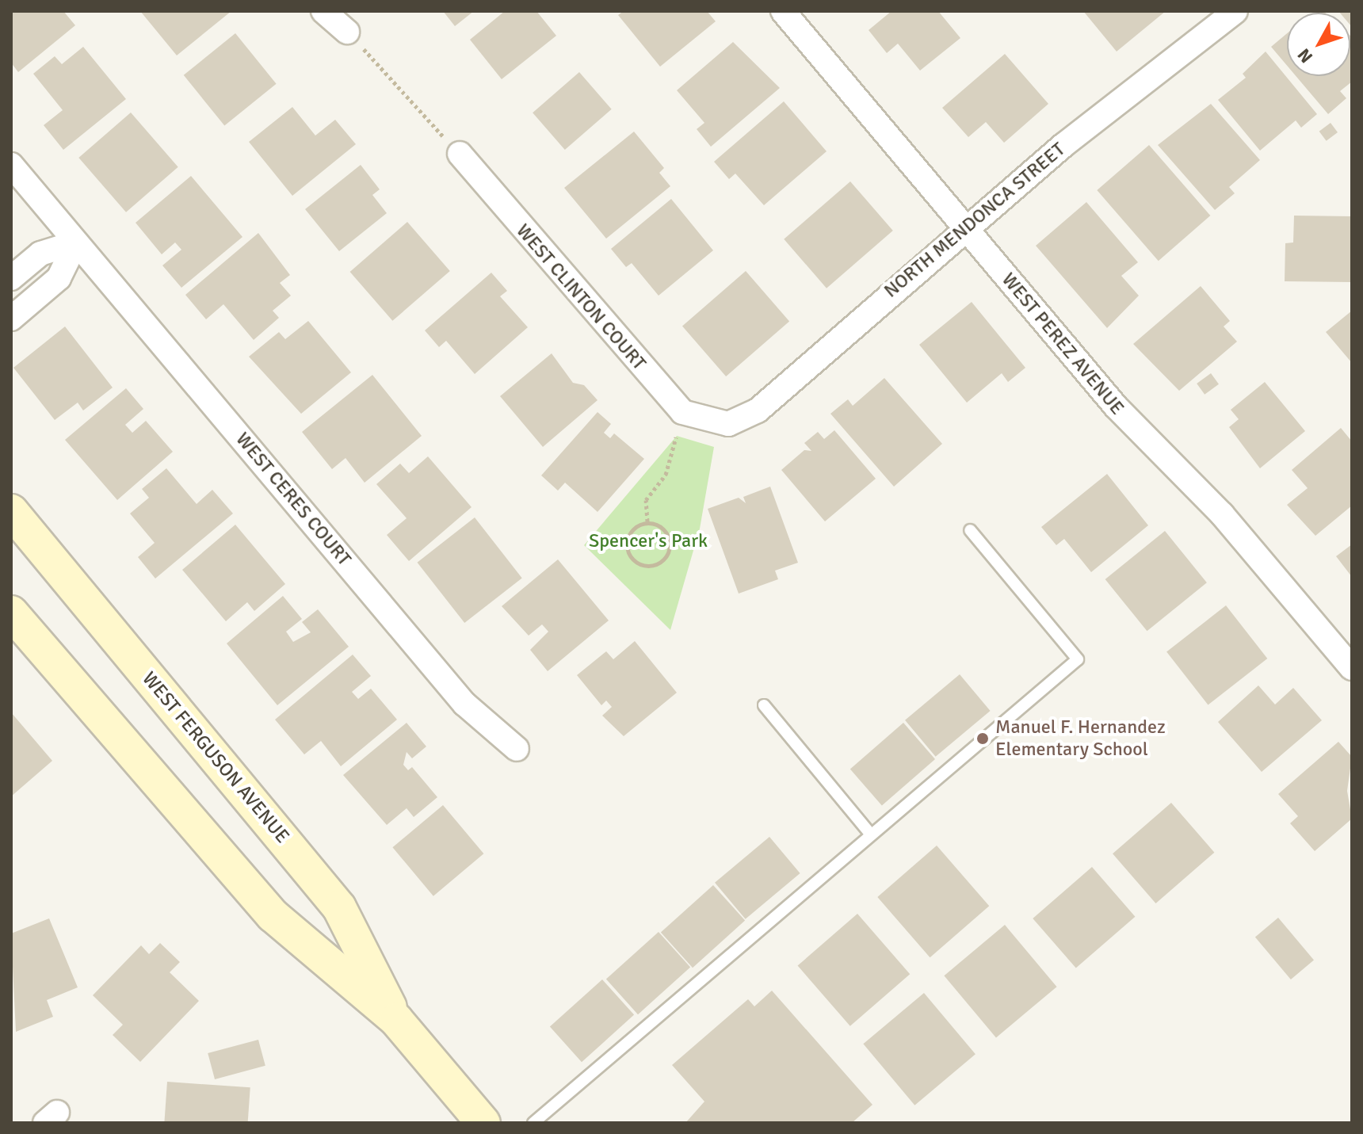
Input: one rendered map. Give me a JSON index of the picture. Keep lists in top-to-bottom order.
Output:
{
  "streets": {
    "street": [
      "NORTH MENDONCA STREET",
      "WEST CLINTON COURT",
      "WEST PEREZ AVENUE",
      "WEST CERES COURT",
      "WEST FERGUSON AVENUE"
    ]
  },
  "crossings": [
    ["NORTH MENDONCA STREET", "WEST CLINTON COURT"],
    ["NORTH MENDONCA STREET", "WEST PEREZ AVENUE"]
  ],
  "parks": ["Spencer's Park"],
  "places": ["Manuel F. Hernandez Elementary School"],
  "north": "bottom left"
}
